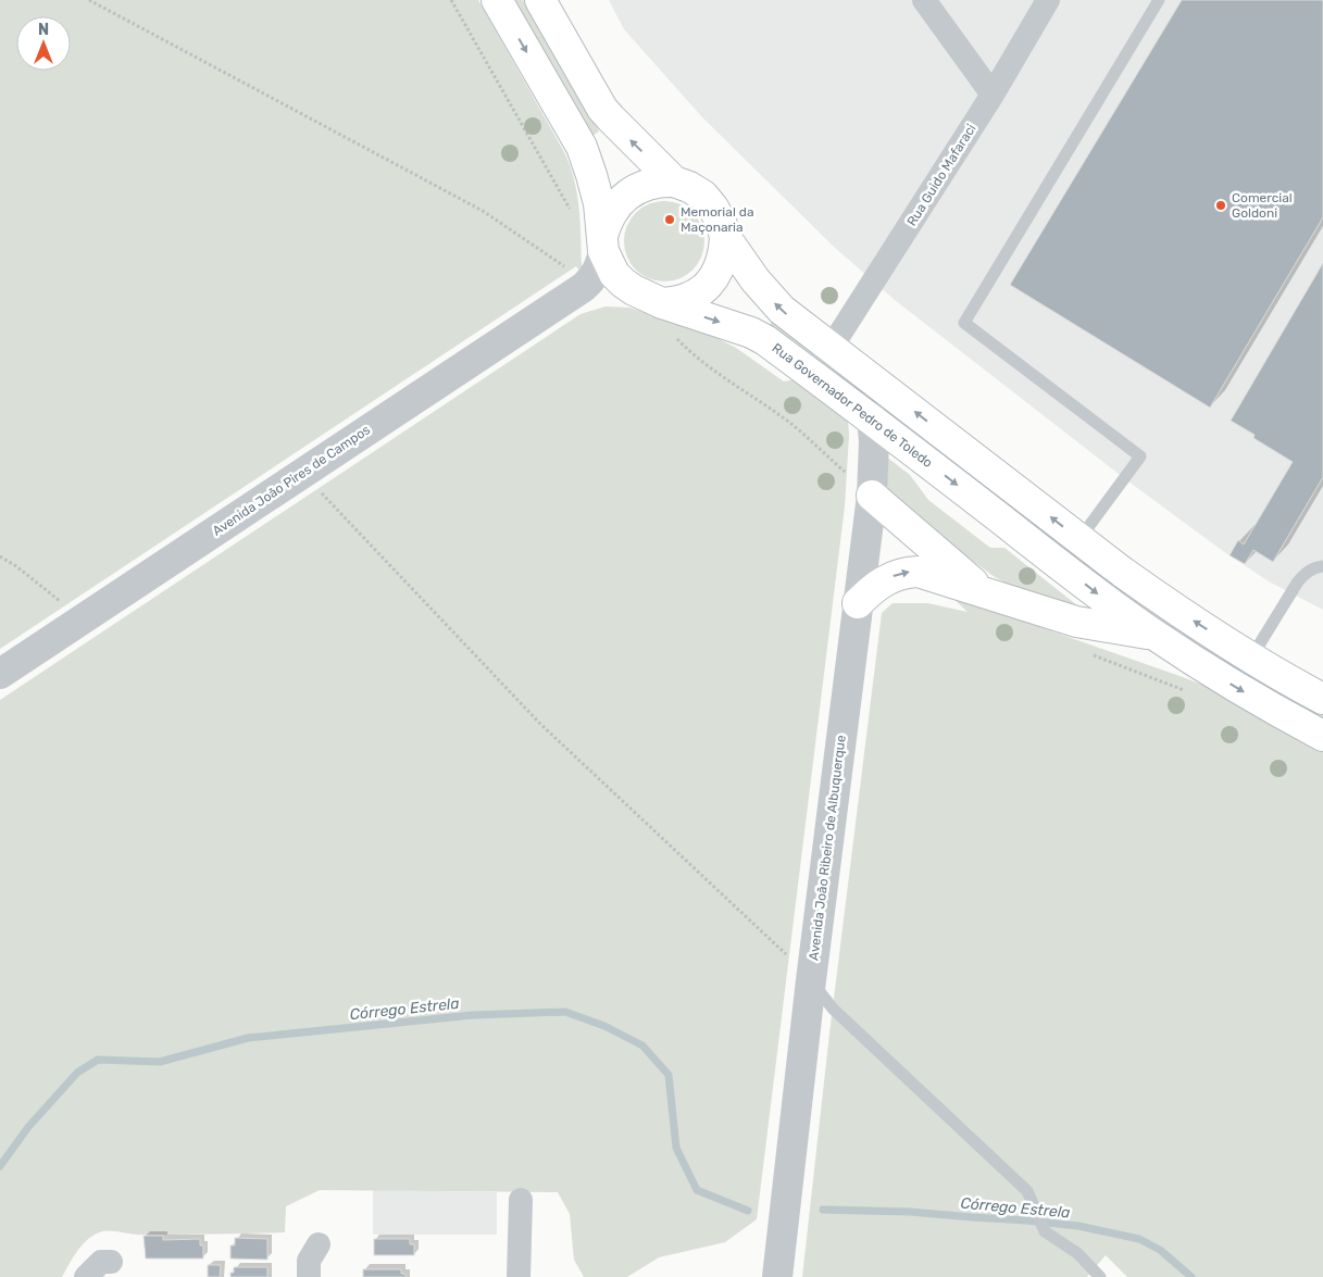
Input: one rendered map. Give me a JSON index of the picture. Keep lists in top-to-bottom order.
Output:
{
  "streets": {
    "main road": ["Rua Governador Pedro de Toledo"],
    "street": ["Rua Guido Mafaraci", "Avenida João Pires de Campos", "Avenida João Ribeiro de Albuquerque"]
  },
  "crossings": [
    ["Rua Governador Pedro de Toledo", "Avenida João Pires de Campos"],
    ["Rua Governador Pedro de Toledo", "Avenida João Ribeiro de Albuquerque"]
  ],
  "water": ["Córrego Estrela"],
  "places": ["Comercial Goldoni", "Memorial da Maçonaria"],
  "north": "top"
}
